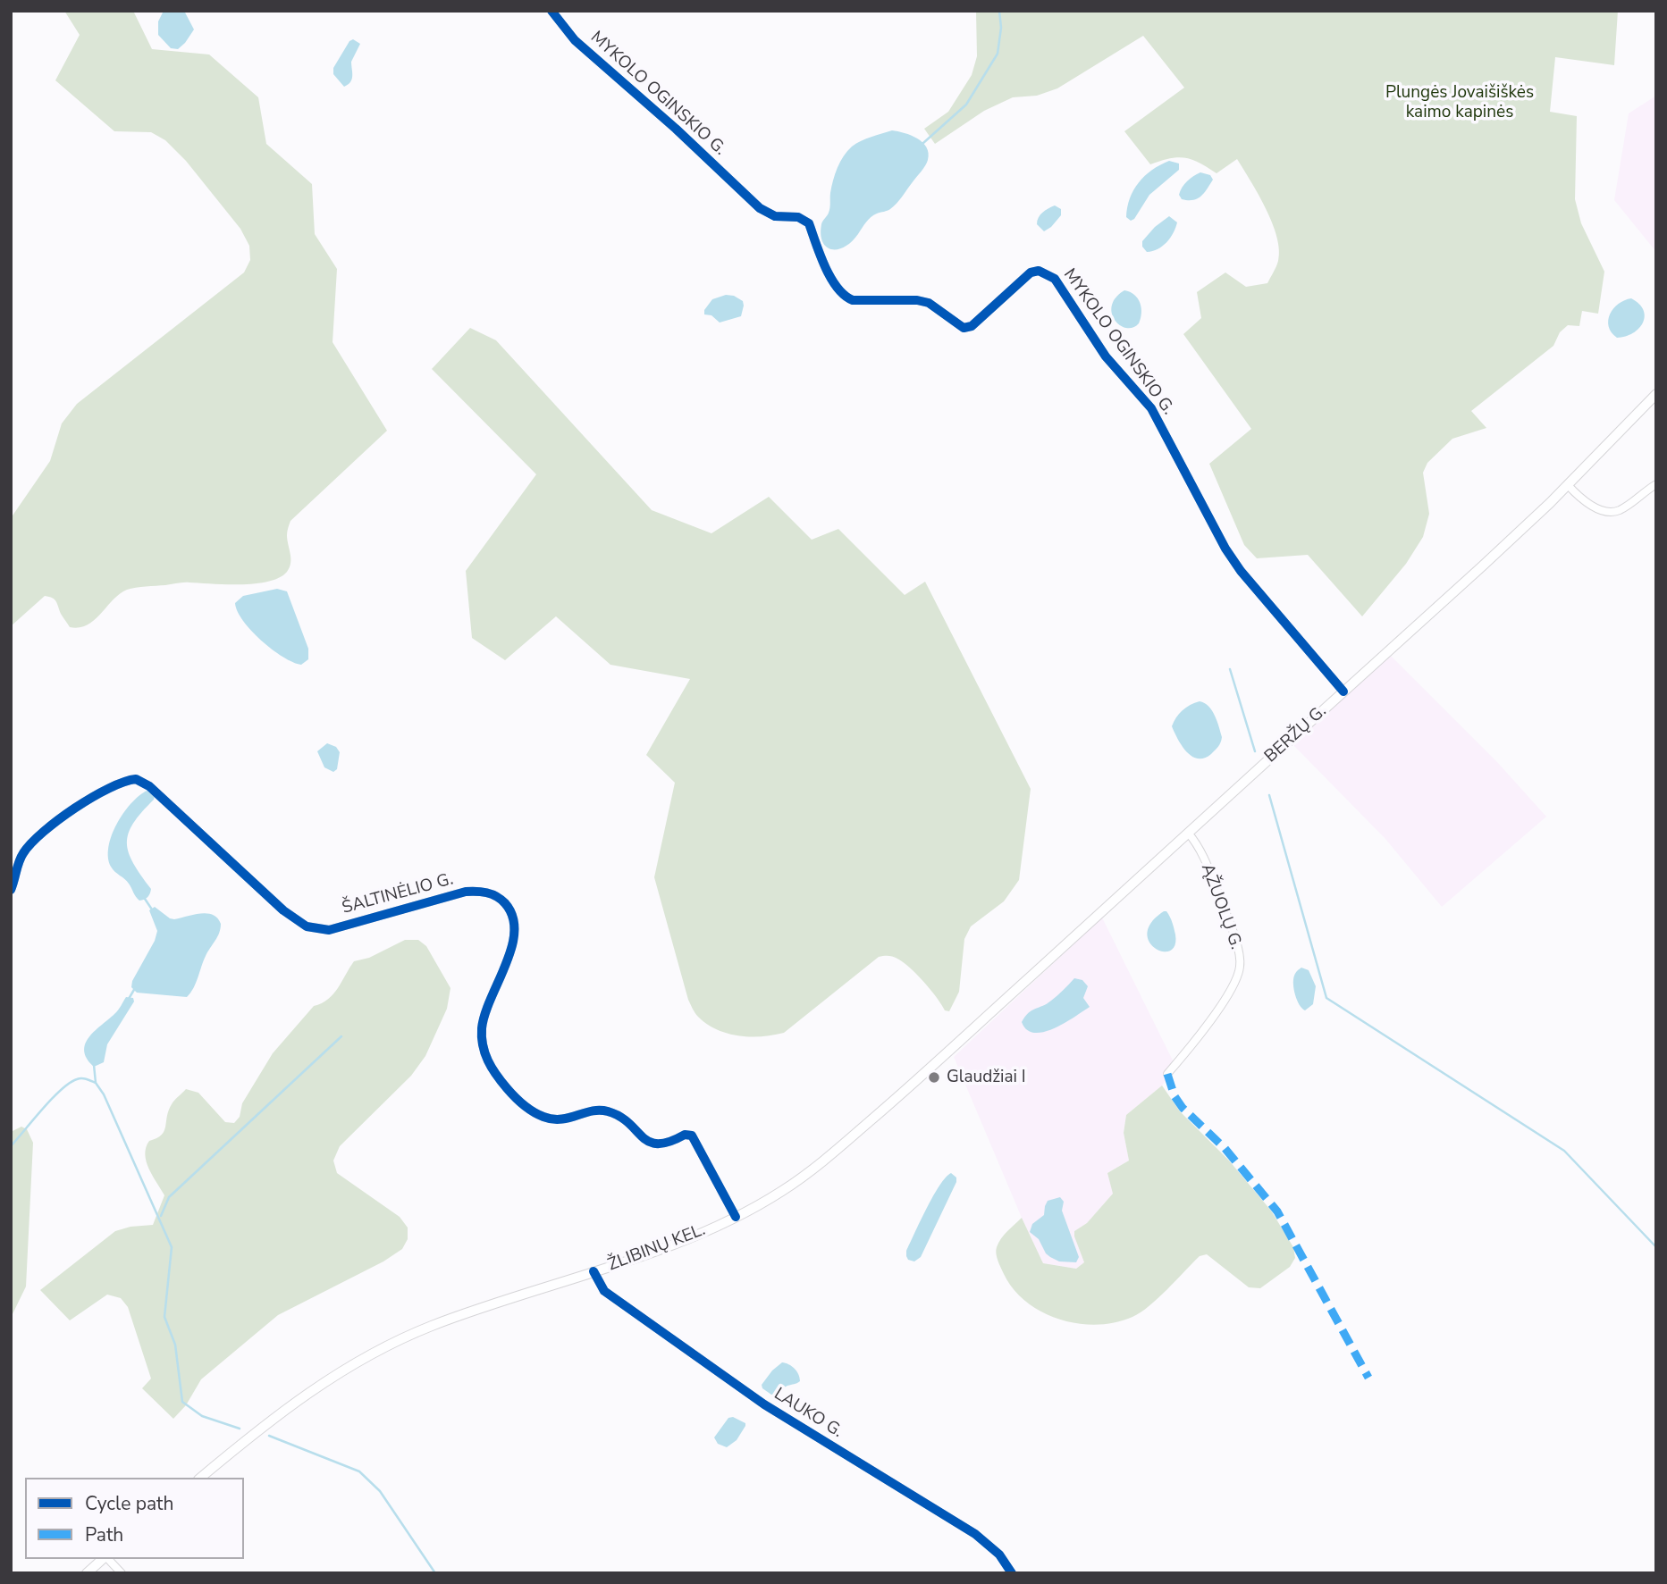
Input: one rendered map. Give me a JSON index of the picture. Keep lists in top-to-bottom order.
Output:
{
  "streets": {
    "main road": ["BERŽŲ G.", "ŽLIBINŲ KEL."],
    "street": [
      "MYKOLO OGINSKIO G.",
      "ŠALTINĖLIO G.",
      "ĄŽUOLŲ G.",
      "LAUKO G."
    ]
  },
  "crossings": [
    ["MYKOLO OGINSKIO G.", "BERŽŲ G."],
    ["BERŽŲ G.", "ĄŽUOLŲ G."],
    ["BERŽŲ G.", "ŽLIBINŲ KEL."],
    ["ŠALTINĖLIO G.", "ŽLIBINŲ KEL."],
    ["ŽLIBINŲ KEL.", "LAUKO G."]
  ],
  "parks": ["Plungės Jovaišiškės kaimo kapinės"],
  "places": ["Glaudžiai I"],
  "legend": ["Cycle path", "Path"]
}
